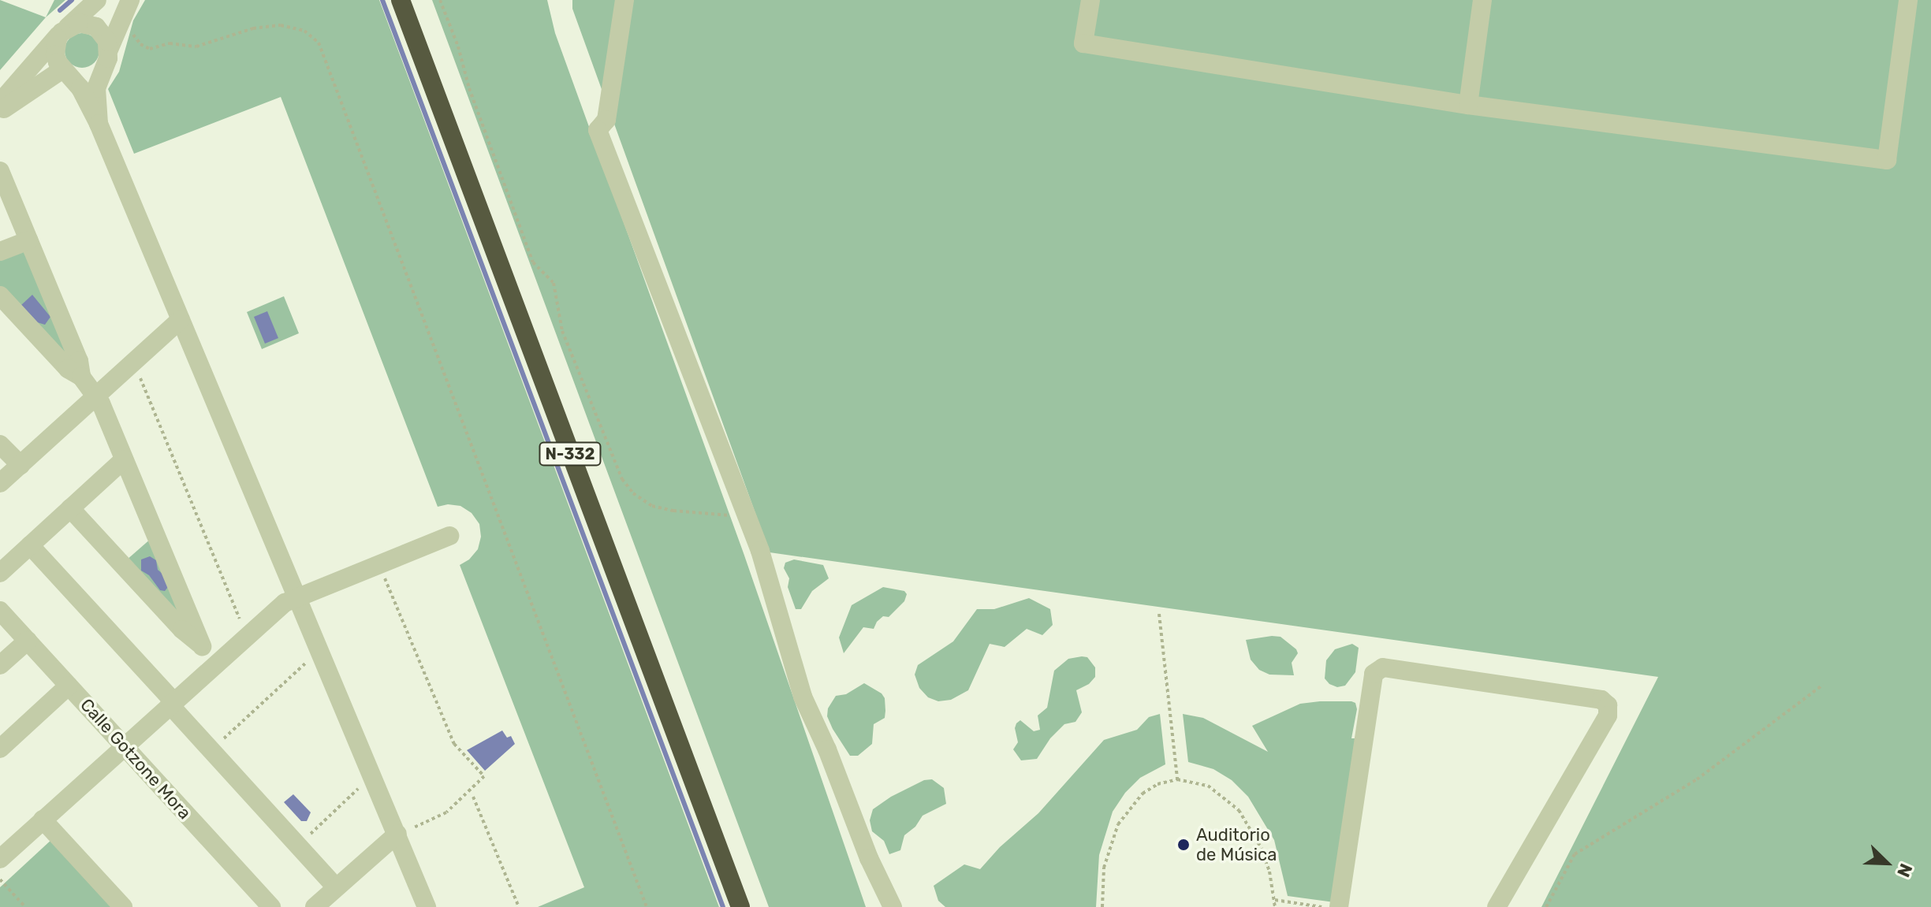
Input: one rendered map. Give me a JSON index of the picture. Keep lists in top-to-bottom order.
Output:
{
  "streets": {
    "highway": ["N-332"],
    "street": ["Calle Gotzone Mora"]
  },
  "places": ["Auditorio de Música"],
  "north": "bottom right"
}
